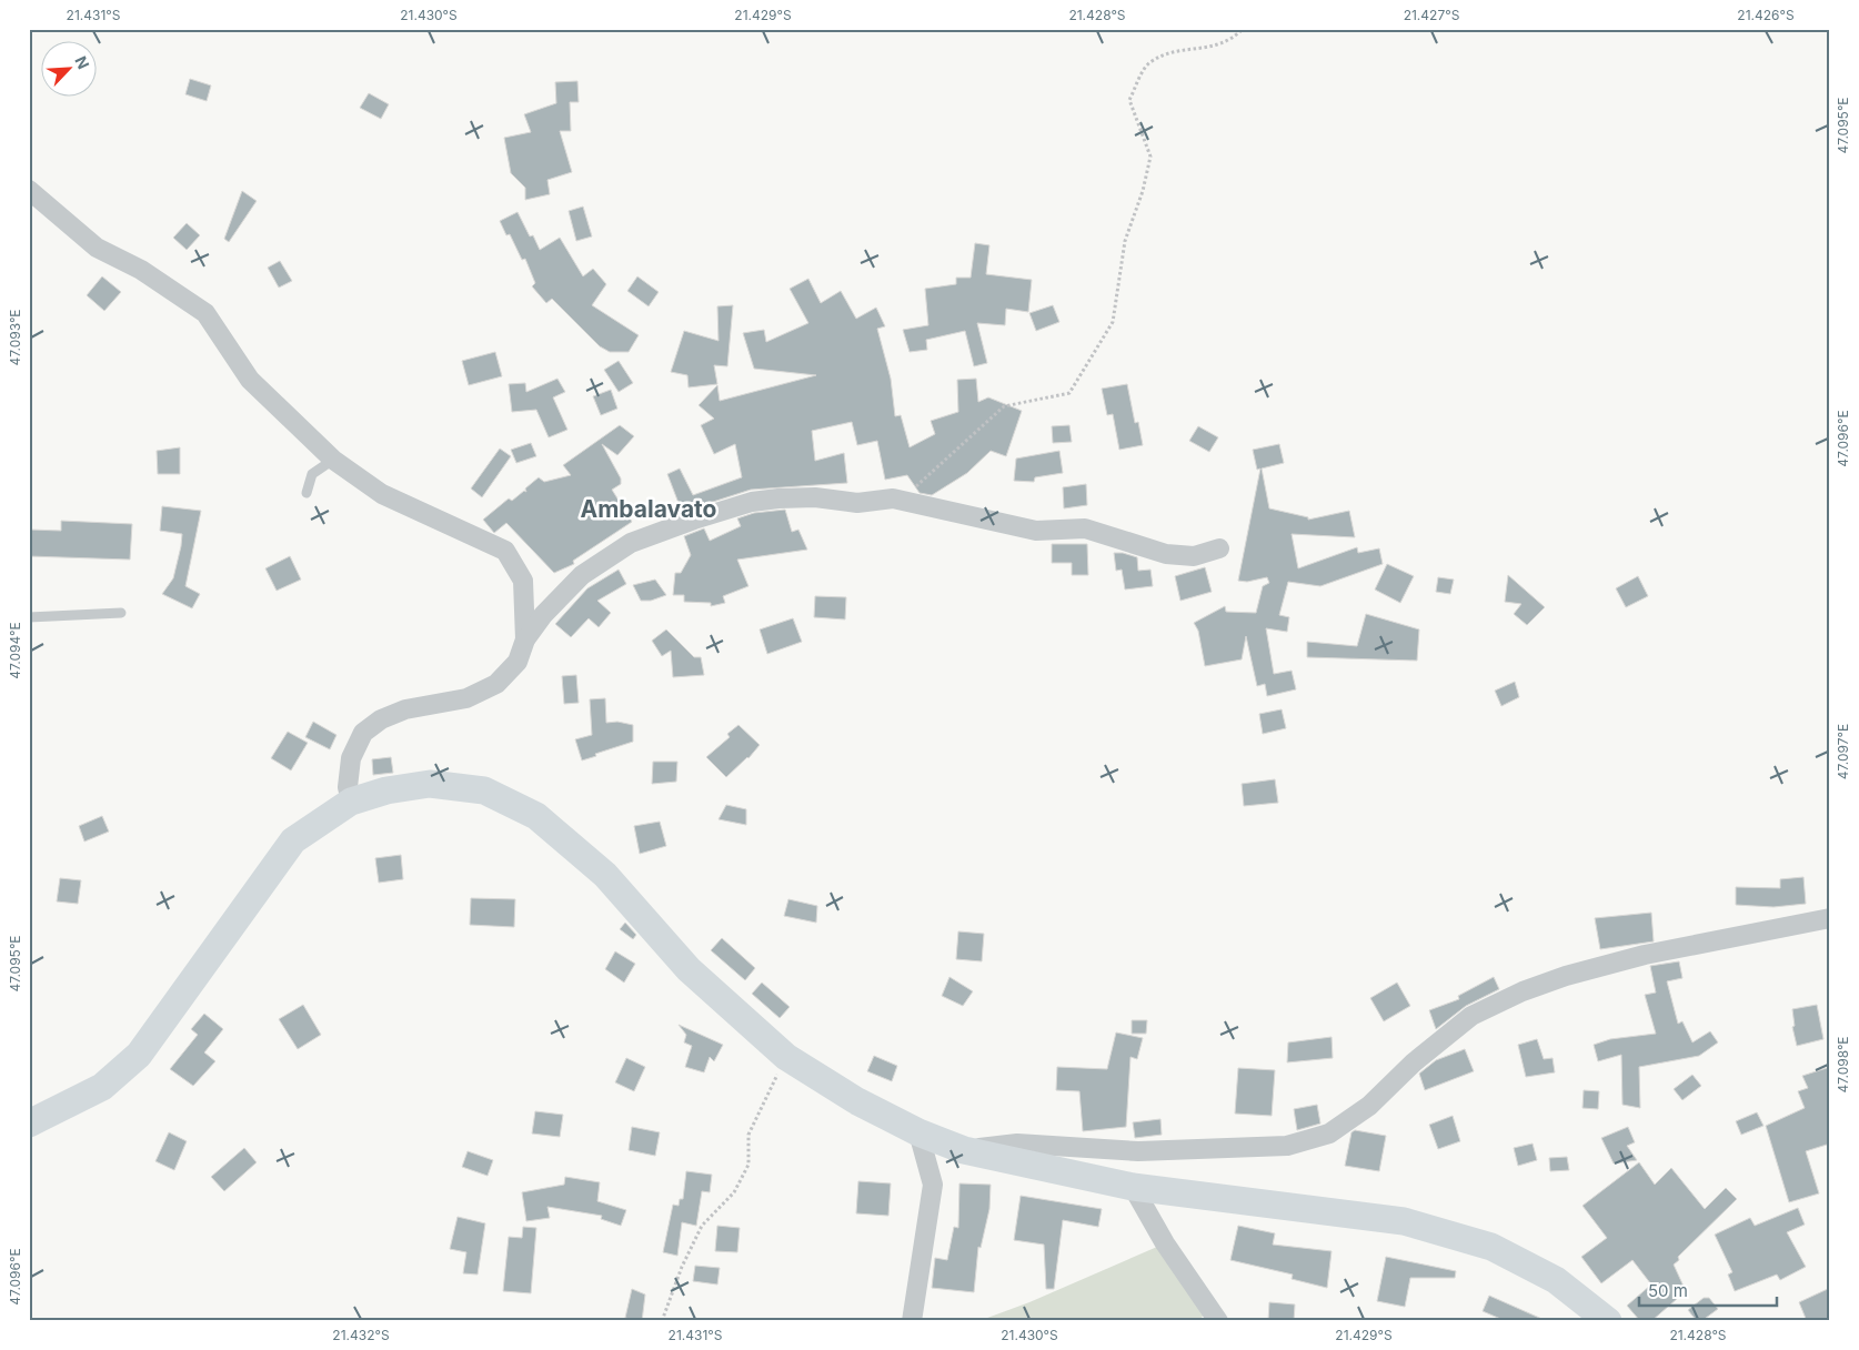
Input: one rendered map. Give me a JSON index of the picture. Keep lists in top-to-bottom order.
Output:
{
  "districts": ["Ambalavato"],
  "scale_bar": "50 m",
  "north": "top right",
  "coordinates": [
    "21.431°S",
    "21.430°S",
    "21.429°S",
    "21.428°S",
    "21.427°S",
    "21.426°S",
    "47.095°E",
    "47.093°E",
    "47.096°E",
    "47.094°E",
    "47.097°E",
    "47.098°E",
    "21.432°S"
  ]
}
